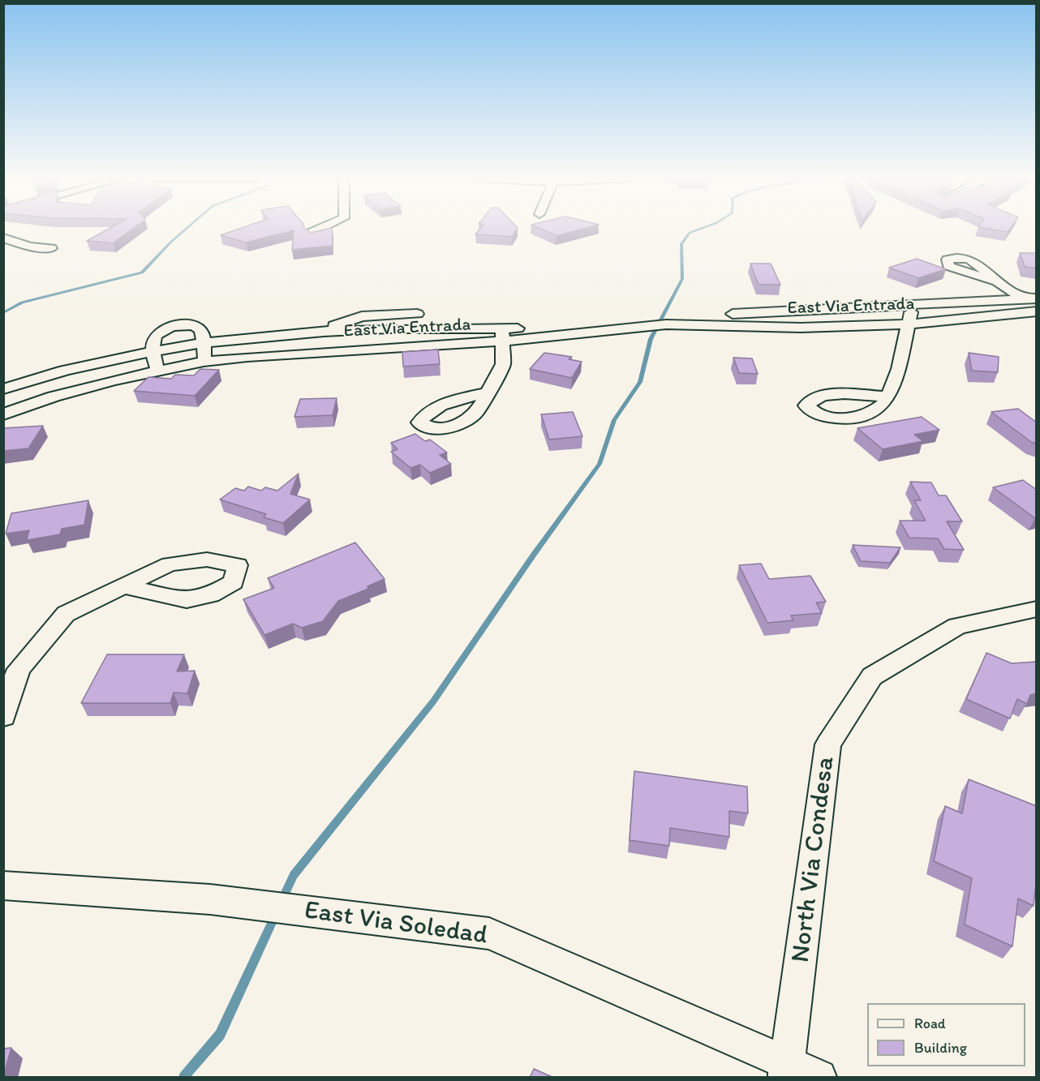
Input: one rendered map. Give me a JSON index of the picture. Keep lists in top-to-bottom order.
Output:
{
  "streets": {
    "street": ["East Via Entrada", "North Via Condesa", "East Via Soledad"]
  },
  "crossings": [
    ["North Via Condesa", "East Via Soledad"]
  ],
  "legend": ["Road", "Building"]
}
